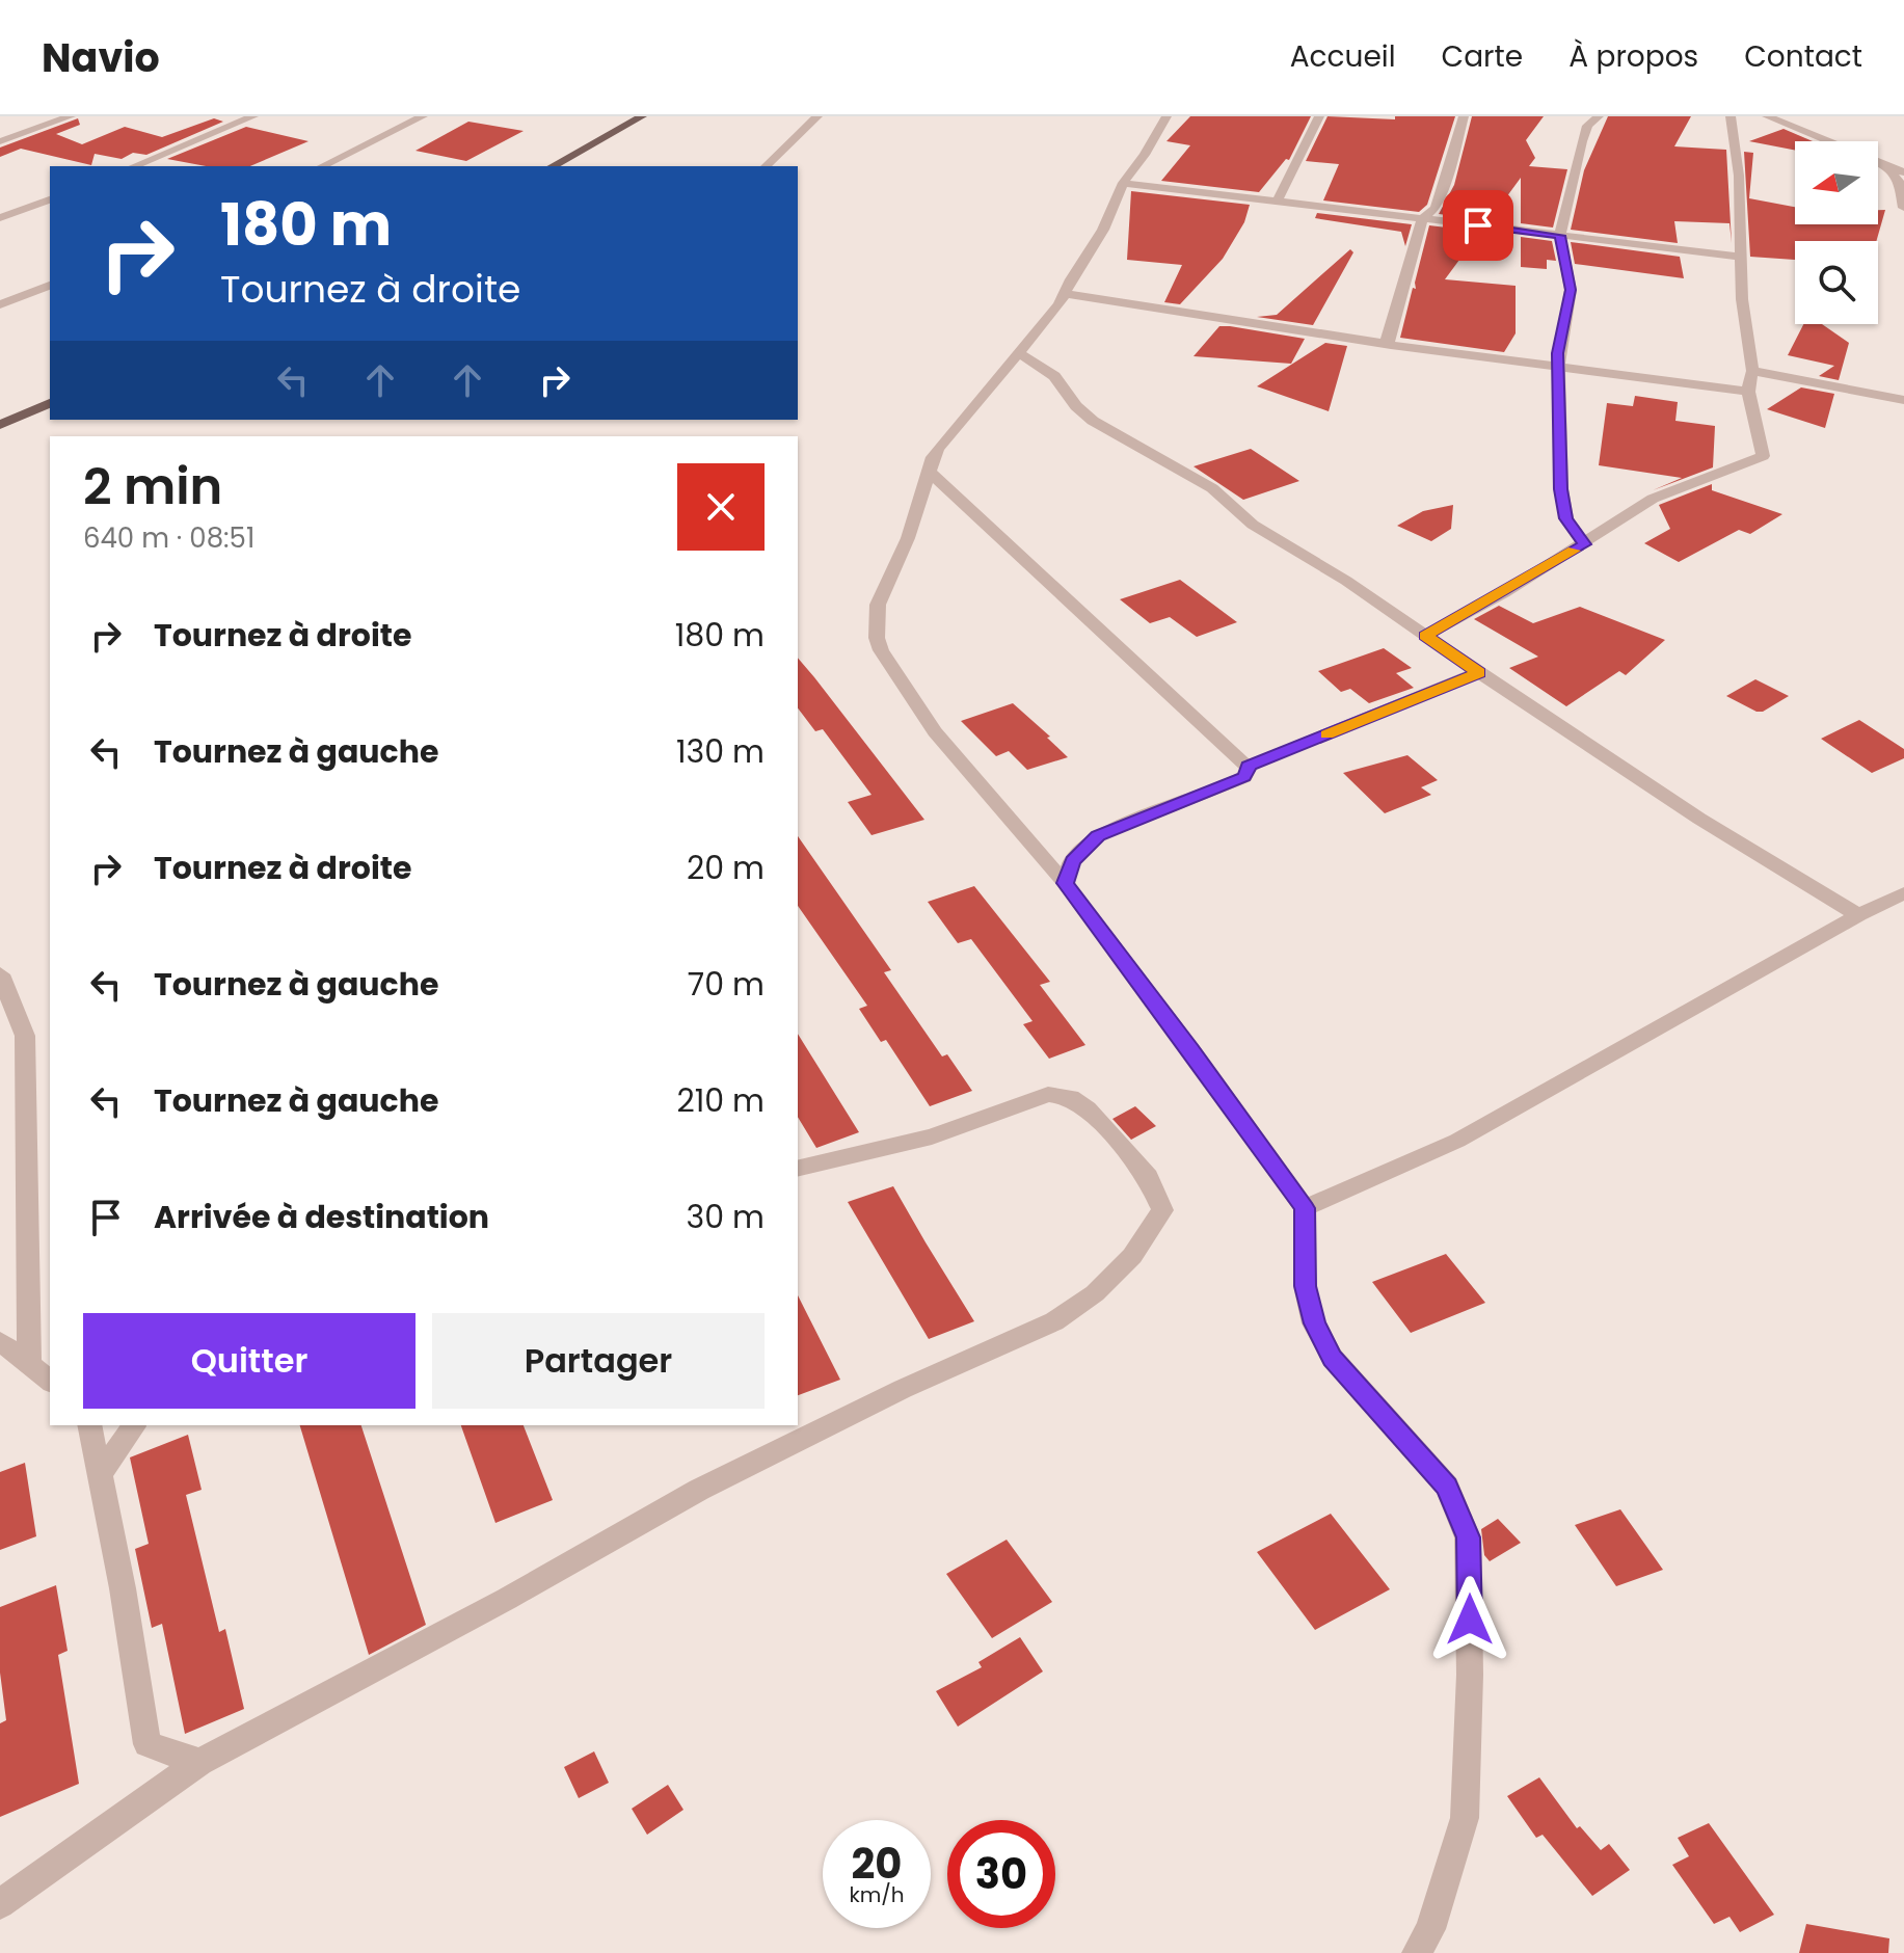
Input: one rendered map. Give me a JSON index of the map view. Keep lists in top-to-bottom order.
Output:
{
  "north": "left",
  "page": {
    "header": "Navio",
    "nav": [
      "Accueil",
      "Carte",
      "À propos",
      "Contact"
    ],
    "turn": ["180 m", "Tournez à droite"],
    "heading": ["2 min", "640 m · 08:51"],
    "list": [
      {
        "name": "Tournez à droite",
        "value": "180 m"
      },
      {
        "name": "Tournez à gauche",
        "value": "130 m"
      },
      {
        "name": "Tournez à droite",
        "value": "20 m"
      },
      {
        "name": "Tournez à gauche",
        "value": "70 m"
      },
      {
        "name": "Tournez à gauche",
        "value": "210 m"
      },
      {
        "name": "Arrivée à destination",
        "value": "30 m"
      }
    ],
    "buttons": ["Quitter", "Partager"],
    "speed": "20 km/h",
    "limit": "30"
  }
}
